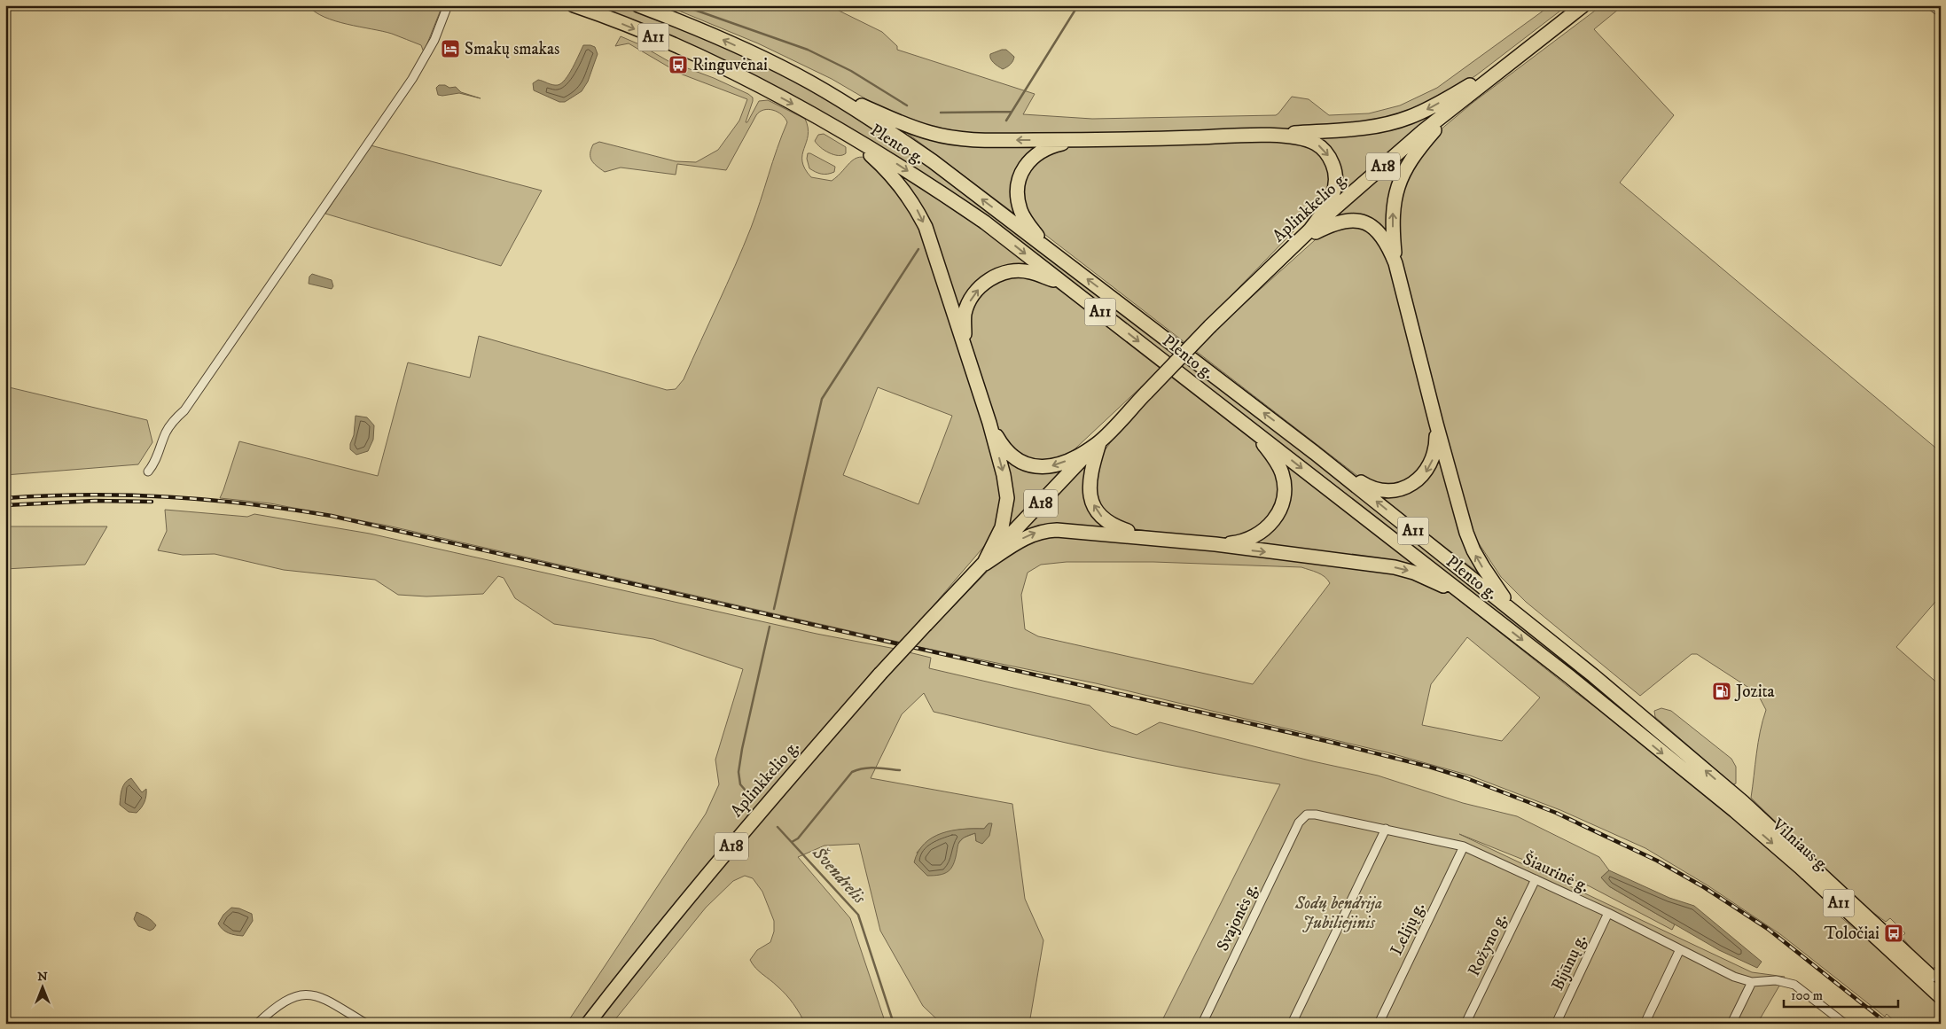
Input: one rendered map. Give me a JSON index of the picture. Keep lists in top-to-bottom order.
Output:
{
  "streets": {
    "highway": [
      "A11",
      "Plento g.",
      "A18",
      "Aplinkkelio g.",
      "Vilniaus g."
    ],
    "street": [
      "Šiaurinė g.",
      "Svajonės g.",
      "Lelijų g.",
      "Rožyno g.",
      "Bijūnų g."
    ]
  },
  "crossings": [
    ["Plento g.", "Vilniaus g."],
    ["Šiaurinė g.", "Svajonės g."],
    ["Šiaurinė g.", "Lelijų g."],
    ["Šiaurinė g.", "Rožyno g."],
    ["Šiaurinė g.", "Bijūnų g."]
  ],
  "water": ["Švendrelis"],
  "parks": ["Sodų bendrija Jubiliejinis"],
  "places": {
    "hotel": ["Smakų smakas"],
    "bus stop": ["Ringuvėnai", "Toločiai"],
    "fuel station": ["Jozita"]
  },
  "scale_bar": "100 m",
  "north": "top"
}
